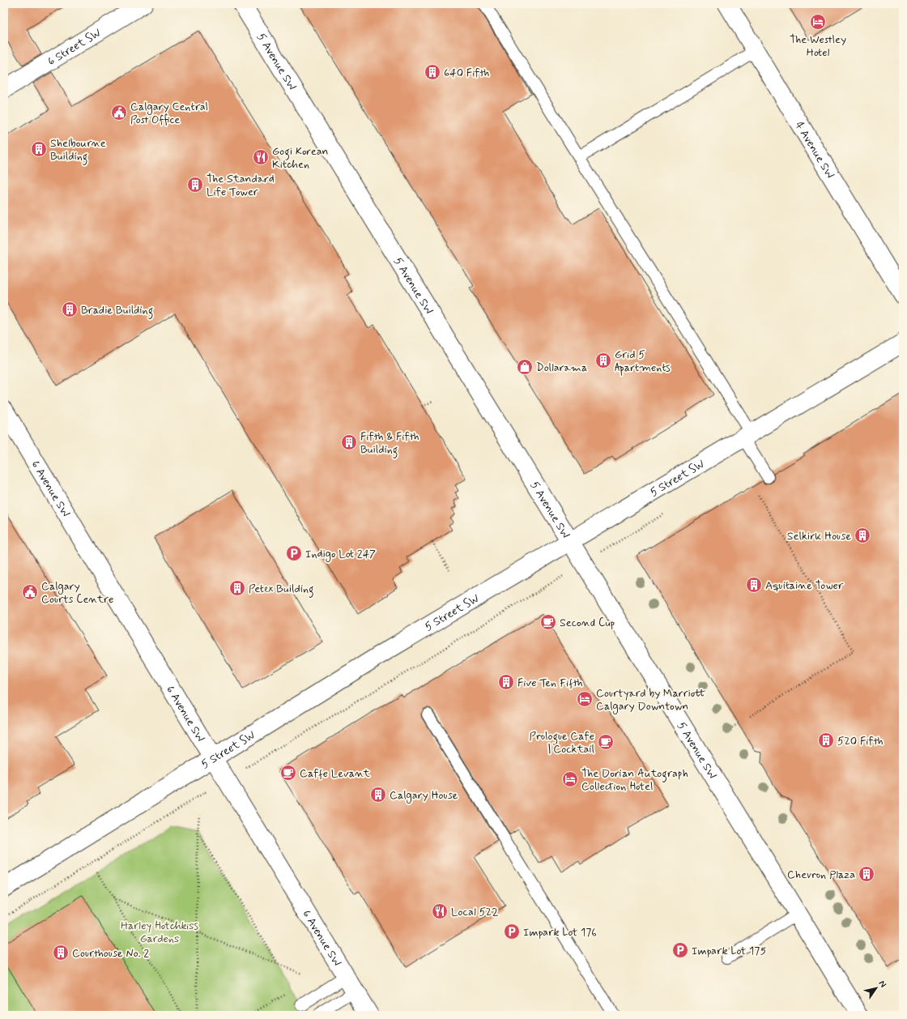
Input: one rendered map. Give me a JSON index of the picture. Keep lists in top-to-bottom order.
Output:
{
  "streets": {
    "main road": [
      "6 Street SW",
      "5 Avenue SW",
      "4 Avenue SW",
      "5 Street SW",
      "6 Avenue SW"
    ]
  },
  "crossings": [
    ["5 Avenue SW", "5 Street SW"],
    ["5 Street SW", "6 Avenue SW"]
  ],
  "parks": ["Harley Hotchkiss Gardens"],
  "places": {
    "hotel": ["The Westley Hotel", "Courtyard by Marriott Calgary Downtown", "The Dorian Autograph Collection Hotel"],
    "building": [
      "640 Fifth",
      "Shelbourne Building",
      "The Standard Life Tower",
      "Bradie Building",
      "Grid 5 Apartments",
      "Fifth & Fifth Building",
      "Selkirk House",
      "Aquitaine Tower",
      "Petex Building",
      "Five Ten Fifth",
      "520 Fifth",
      "Calgary House",
      "Chevron Plaza",
      "Courthouse No. 2"
    ],
    "public building": ["Calgary Central Post Office", "Calgary Courts Centre"],
    "restaurant": ["Gogi Korean Kitchen", "Local 522"],
    "shop": ["Dollarama"],
    "parking": ["Indigo Lot 247", "Impark Lot 176", "Impark Lot 175"],
    "cafe": ["Second Cup", "Prologue Cafe | Cocktail", "Caffe Levant"]
  },
  "north": "top right"
}
